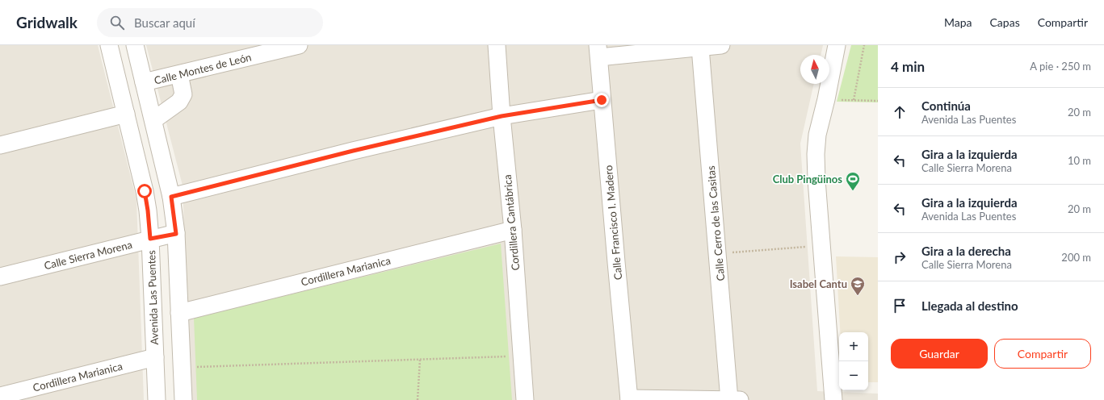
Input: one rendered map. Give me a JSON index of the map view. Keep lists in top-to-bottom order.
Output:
{
  "streets": {
    "street": [
      "Calle Montes de León",
      "Cordillera Cantábrica",
      "Calle Francisco I. Madero",
      "Calle Cerro de las Casitas",
      "Calle Sierra Morena",
      "Cordillera Marianica",
      "Avenida Las Puentes"
    ]
  },
  "crossings": [
    ["Cordillera Cantábrica", "Cordillera Marianica"],
    ["Calle Sierra Morena", "Avenida Las Puentes"],
    ["Cordillera Marianica", "Avenida Las Puentes"]
  ],
  "places": {
    "sports": ["Club Pingüinos"],
    "school or university": ["Isabel Cantu"]
  },
  "north": "top",
  "page": {
    "header": "Gridwalk",
    "search": "Buscar aquí",
    "nav": ["Mapa", "Capas", "Compartir"],
    "heading": ["4 min", "A pie · 250 m"],
    "list": [
      ["Continúa", "Avenida Las Puentes", "20 m"],
      ["Gira a la izquierda", "Calle Sierra Morena", "10 m"],
      ["Gira a la izquierda", "Avenida Las Puentes", "20 m"],
      ["Gira a la derecha", "Calle Sierra Morena", "200 m"],
      "Llegada al destino"
    ],
    "buttons": ["Guardar", "Compartir"],
    "map_buttons": ["+", "−"]
  }
}
